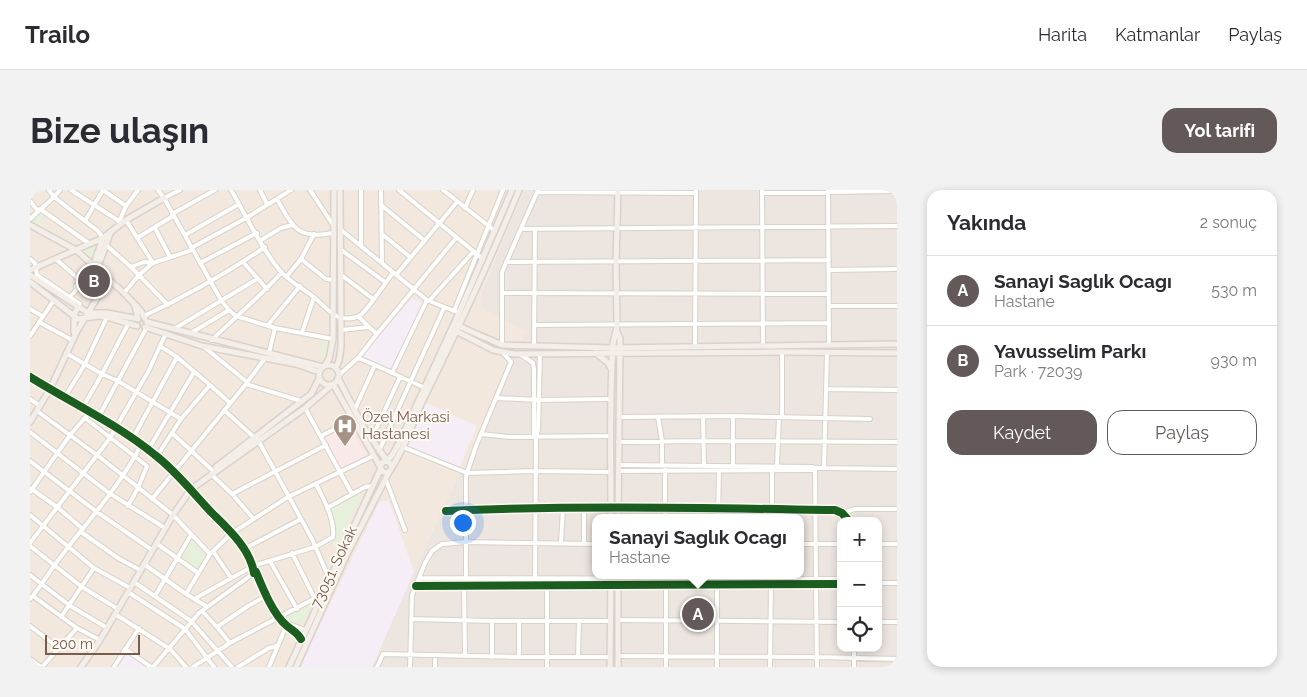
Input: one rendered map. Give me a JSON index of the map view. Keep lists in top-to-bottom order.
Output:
{
  "streets": {
    "main road": ["73051. Sokak"]
  },
  "places": {
    "hospital": ["Özel Markasi Hastanesi"]
  },
  "scale_bar": "200 m",
  "page": {
    "header": "Trailo",
    "nav": ["Harita", "Katmanlar", "Paylaş"],
    "buttons": [
      "Yol tarifi",
      ["Kaydet", "Paylaş"]
    ],
    "title": "Bize ulaşın",
    "heading": ["Yakında", "2 sonuç"],
    "list": [
      {
        "mark": "A",
        "name": "Sanayi Saglık Ocagı",
        "note": "Hastane",
        "value": "530 m"
      },
      {
        "mark": "B",
        "name": "Yavusselim Parkı",
        "note": "Park · 72039",
        "value": "930 m"
      }
    ],
    "pins": ["B", "A"],
    "popup": ["Sanayi Saglık Ocagı", "Hastane"],
    "map_buttons": ["+", "−"],
    "scale": "200 m"
  }
}
